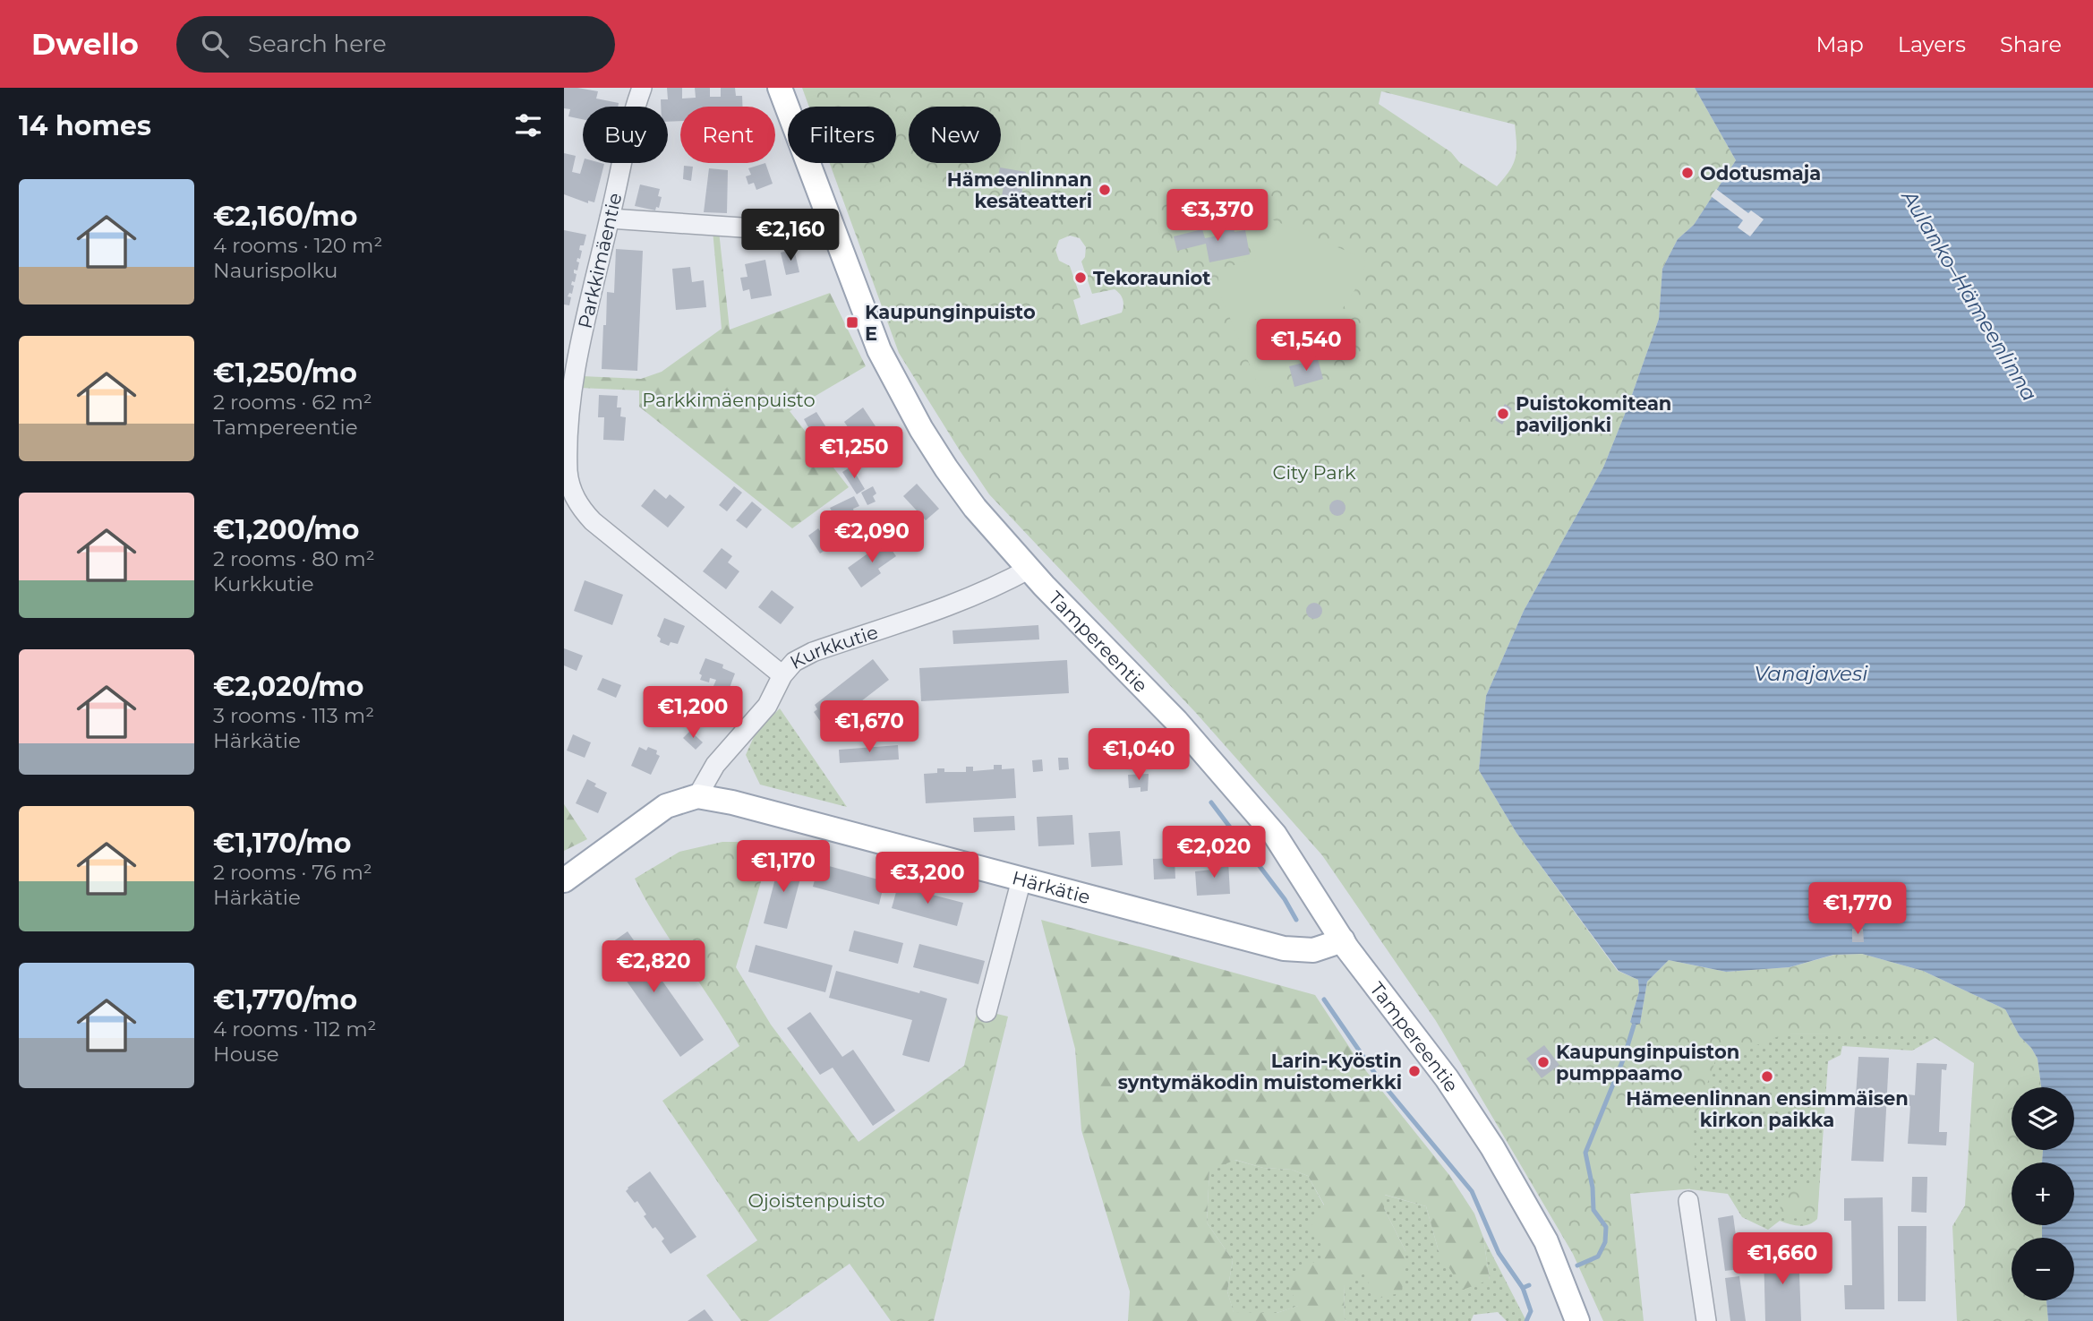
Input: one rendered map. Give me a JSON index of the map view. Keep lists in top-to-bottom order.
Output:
{
  "streets": {
    "main road": ["Tampereentie", "Härkätie"],
    "street": ["Parkkimäentie", "Kurkkutie"]
  },
  "crossings": [
    ["Parkkimäentie", "Kurkkutie"],
    ["Tampereentie", "Kurkkutie"],
    ["Tampereentie", "Härkätie"],
    ["Kurkkutie", "Härkätie"]
  ],
  "water": ["Aulanko–Hämeenlinna", "Vanajavesi"],
  "parks": ["Parkkimäenpuisto", "City Park", "Ojoistenpuisto"],
  "places": {
    "other": [
      "Odotusmaja",
      "Hämeenlinnan kesäteatteri",
      "Tekorauniot",
      "Puistokomitean paviljonki",
      "Kaupunginpuiston pumppaamo",
      "Larin-Kyöstin syntymäkodin muistomerkki",
      "Hämeenlinnan ensimmäisen kirkon paikka"
    ],
    "transit": ["Kaupunginpuisto E"]
  },
  "page": {
    "header": "Dwello",
    "search": "Search here",
    "nav": ["Map", "Layers", "Share"],
    "heading": "14 homes",
    "chip": [
      "Buy",
      "Rent",
      "Filters",
      "New"
    ],
    "list": [
      {
        "name": "€2,160/mo",
        "note": "4 rooms · 120 m² · Naurispolku"
      },
      {
        "name": "€1,250/mo",
        "note": "2 rooms · 62 m² · Tampereentie"
      },
      {
        "name": "€1,200/mo",
        "note": "2 rooms · 80 m² · Kurkkutie"
      },
      {
        "name": "€2,020/mo",
        "note": "3 rooms · 113 m² · Härkätie"
      },
      {
        "name": "€1,170/mo",
        "note": "2 rooms · 76 m² · Härkätie"
      },
      {
        "name": "€1,770/mo",
        "note": "4 rooms · 112 m² · House"
      }
    ],
    "price": [
      "€3,370",
      "€2,160",
      "€1,540",
      "€1,250",
      "€2,090",
      "€1,200",
      "€1,670",
      "€1,040",
      "€2,020",
      "€1,170",
      "€3,200",
      "€1,770",
      "€2,820",
      "€1,660"
    ],
    "map_buttons": ["+", "−"]
  }
}
